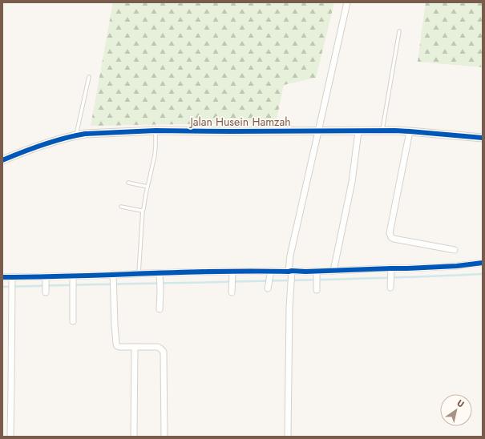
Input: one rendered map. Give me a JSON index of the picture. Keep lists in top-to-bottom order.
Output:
{
  "streets": {
    "street": ["Jalan Husein Hamzah"]
  },
  "north": "top right"
}
